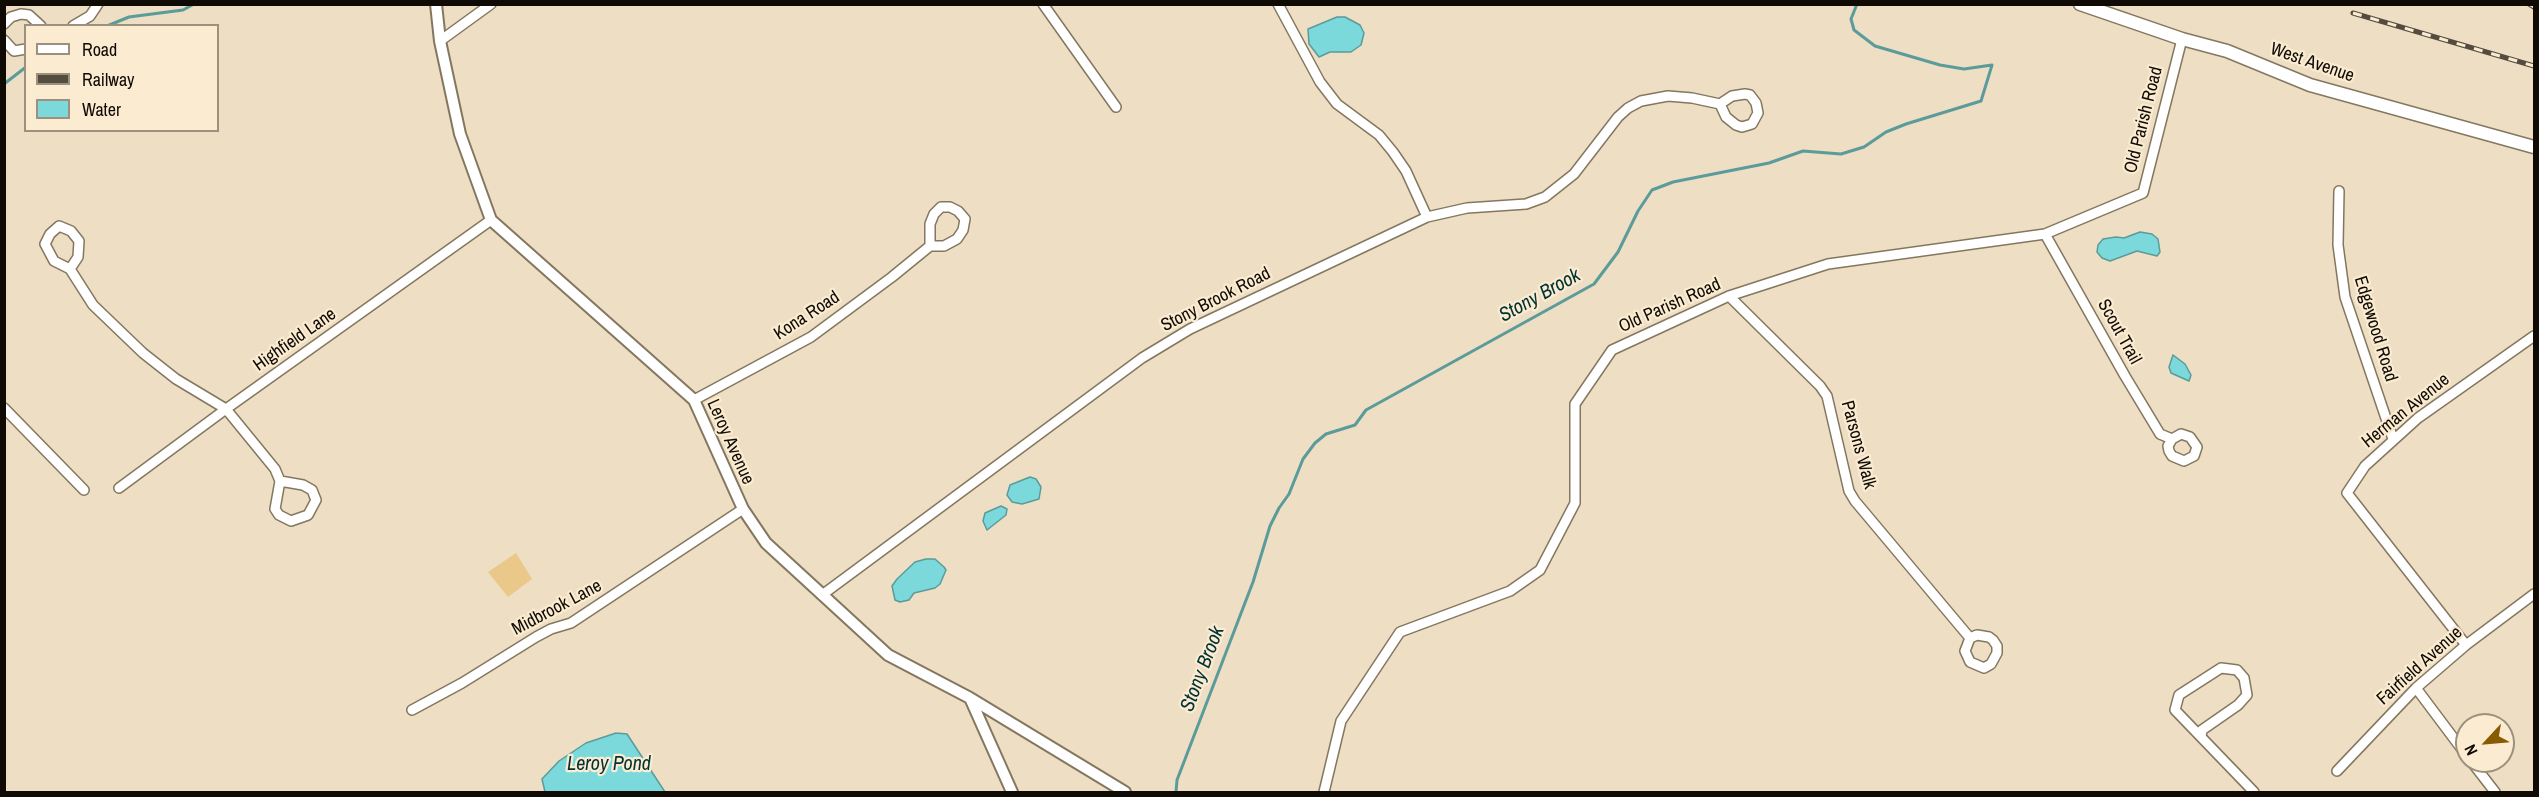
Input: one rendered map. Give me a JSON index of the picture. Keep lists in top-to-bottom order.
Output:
{
  "streets": {
    "main road": ["West Avenue"],
    "street": [
      "Old Parish Road",
      "Stony Brook Road",
      "Kona Road",
      "Edgewood Road",
      "Scout Trail",
      "Highfield Lane",
      "Herman Avenue",
      "Leroy Avenue",
      "Parsons Walk",
      "Midbrook Lane",
      "Fairfield Avenue"
    ]
  },
  "crossings": [
    ["West Avenue", "Old Parish Road"],
    ["Old Parish Road", "Scout Trail"],
    ["Old Parish Road", "Parsons Walk"],
    ["Stony Brook Road", "Leroy Avenue"],
    ["Kona Road", "Leroy Avenue"],
    ["Edgewood Road", "Herman Avenue"],
    ["Highfield Lane", "Leroy Avenue"],
    ["Herman Avenue", "Fairfield Avenue"],
    ["Leroy Avenue", "Midbrook Lane"]
  ],
  "water": ["Stony Brook", "Leroy Pond"],
  "legend": ["Road", "Railway", "Water"],
  "north": "bottom left"
}
